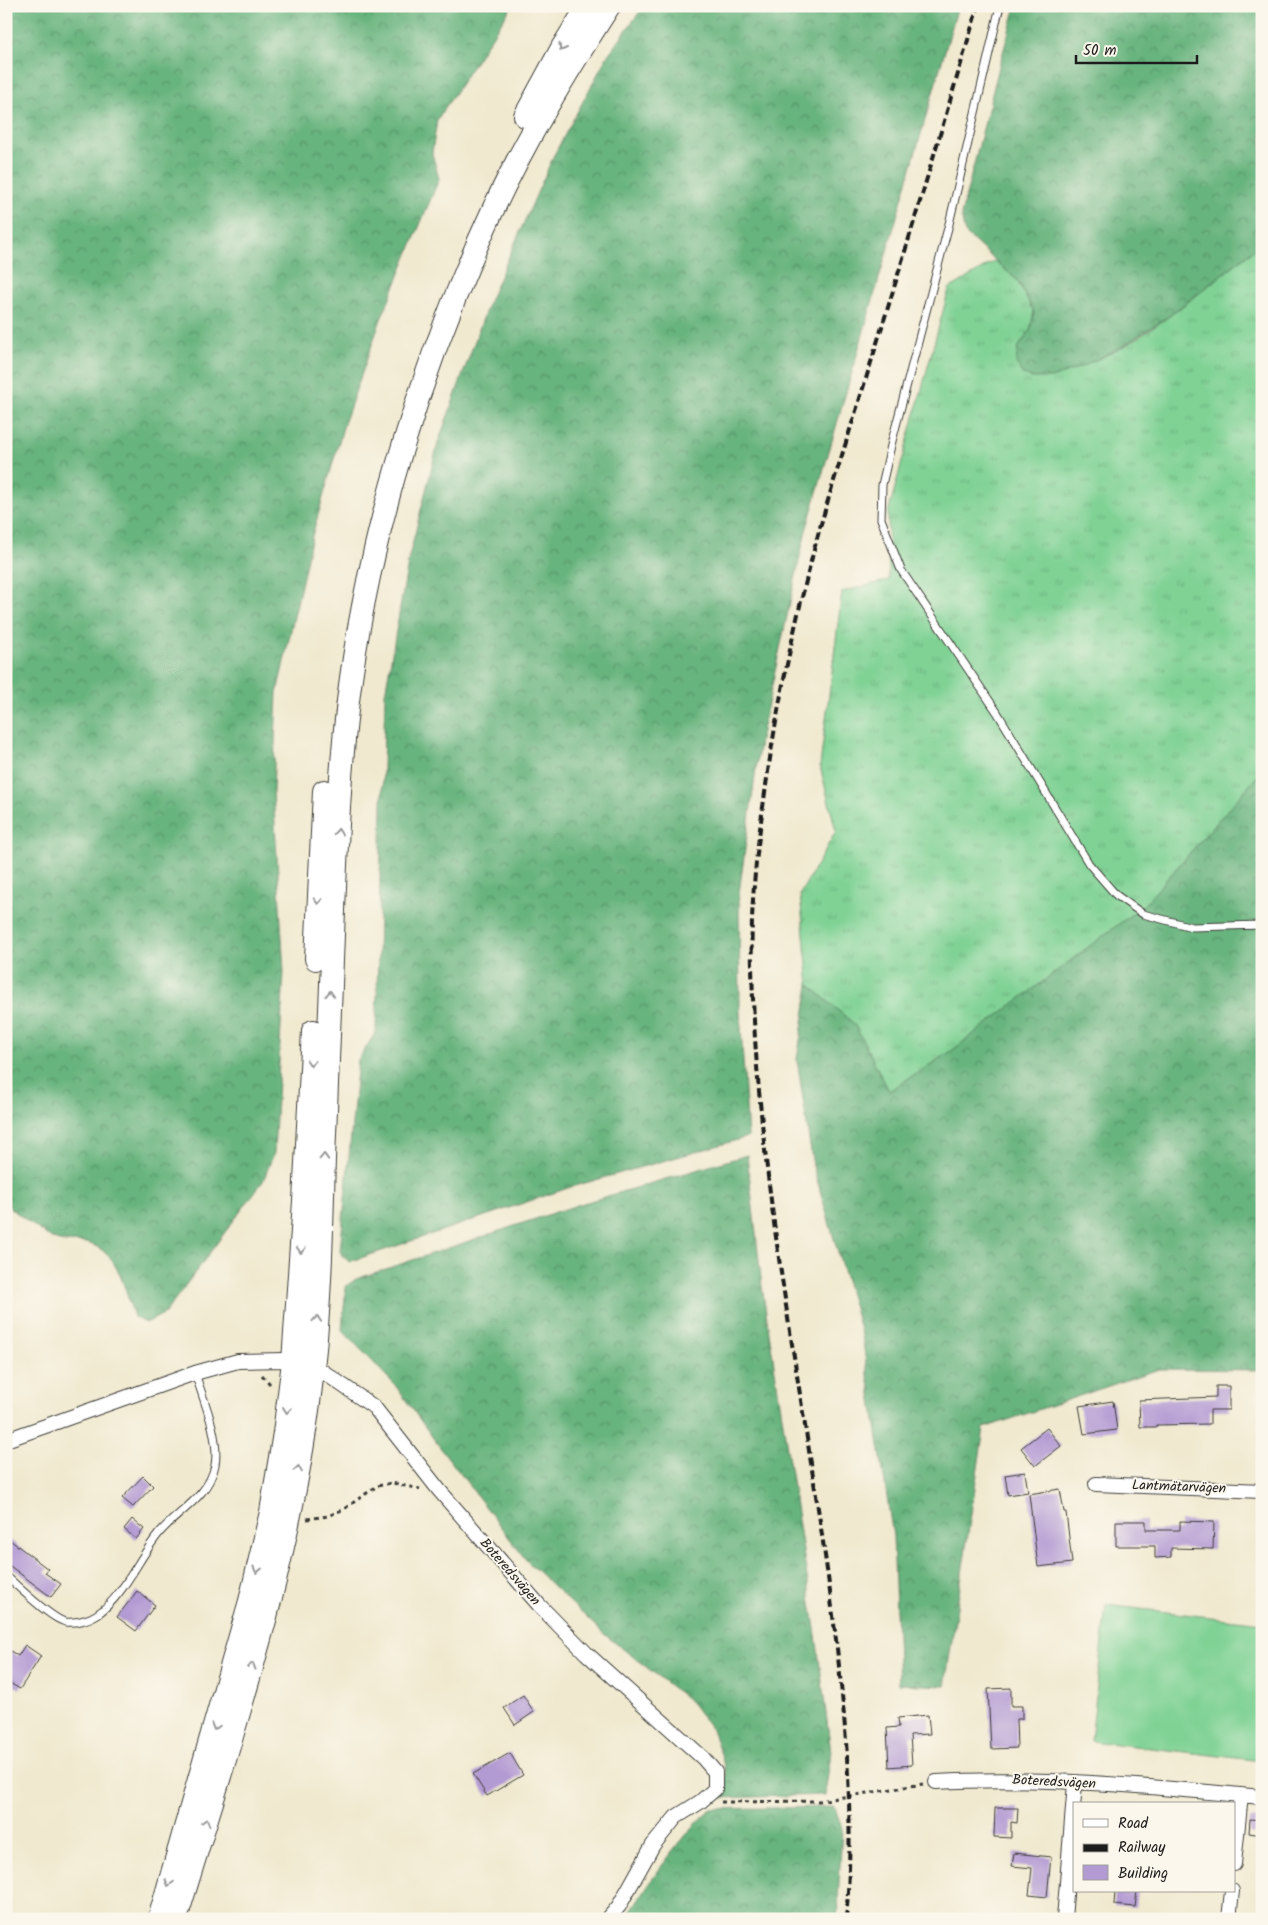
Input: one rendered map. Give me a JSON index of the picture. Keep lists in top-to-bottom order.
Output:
{
  "streets": {
    "street": ["Lantmätarvägen", "Boteredsvägen"]
  },
  "legend": ["Road", "Railway", "Building"],
  "scale_bar": "50 m"
}
